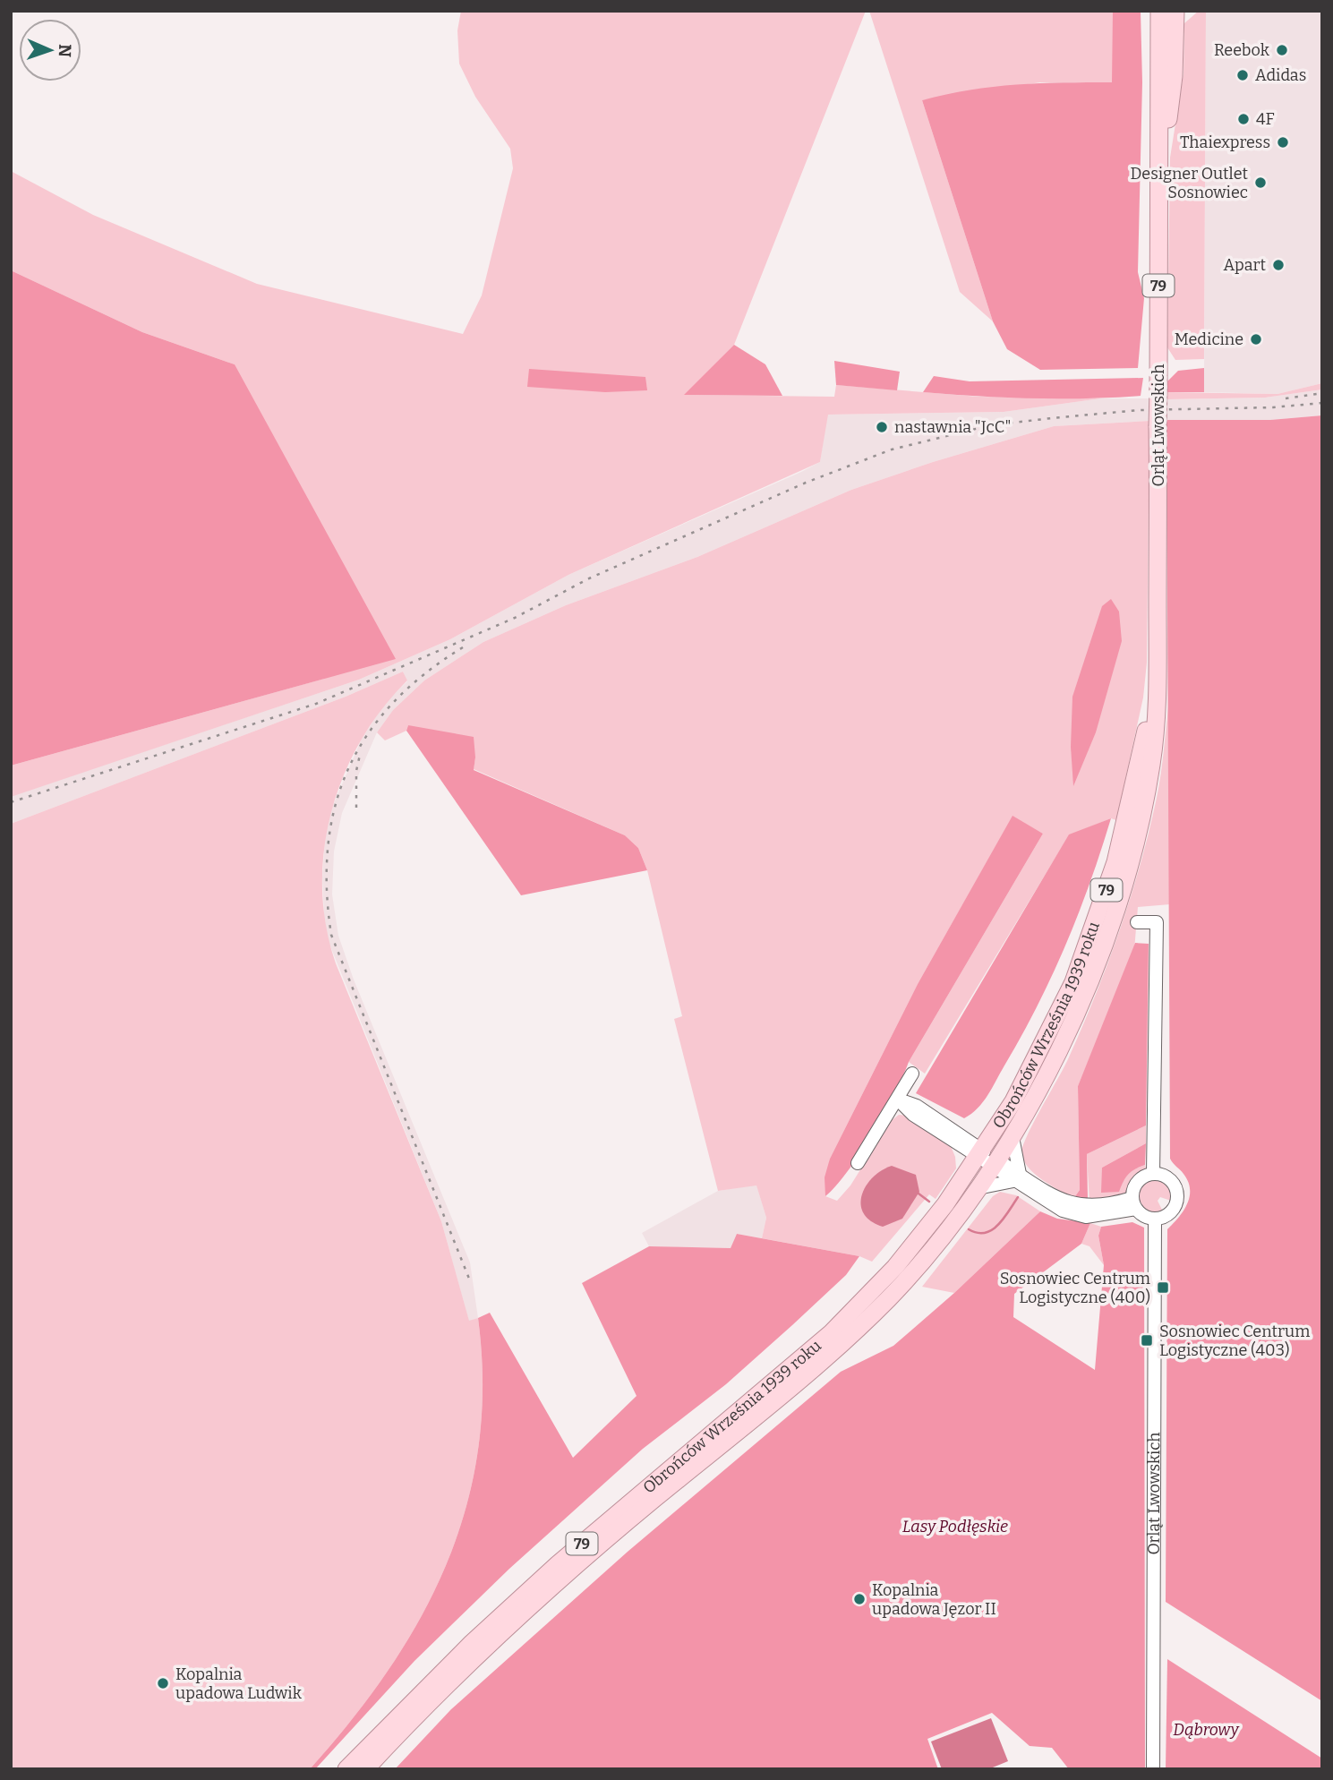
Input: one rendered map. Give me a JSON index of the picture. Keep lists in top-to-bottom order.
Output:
{
  "streets": {
    "main road": ["79", "Orląt Lwowskich", "Obrońców Września 1939 roku"]
  },
  "crossings": [
    ["Orląt Lwowskich", "Obrońców Września 1939 roku"]
  ],
  "parks": ["Lasy Podłęskie", "Dąbrowy"],
  "places": {
    "other": [
      "Reebok",
      "Adidas",
      "4F",
      "Thaiexpress",
      "Designer Outlet Sosnowiec",
      "Apart",
      "Medicine",
      "nastawnia \"JcC\"",
      "Kopalnia upadowa Jęzor II",
      "Kopalnia upadowa Ludwik"
    ],
    "transit": ["Sosnowiec Centrum Logistyczne (400)", "Sosnowiec Centrum Logistyczne (403)"]
  },
  "north": "right"
}
